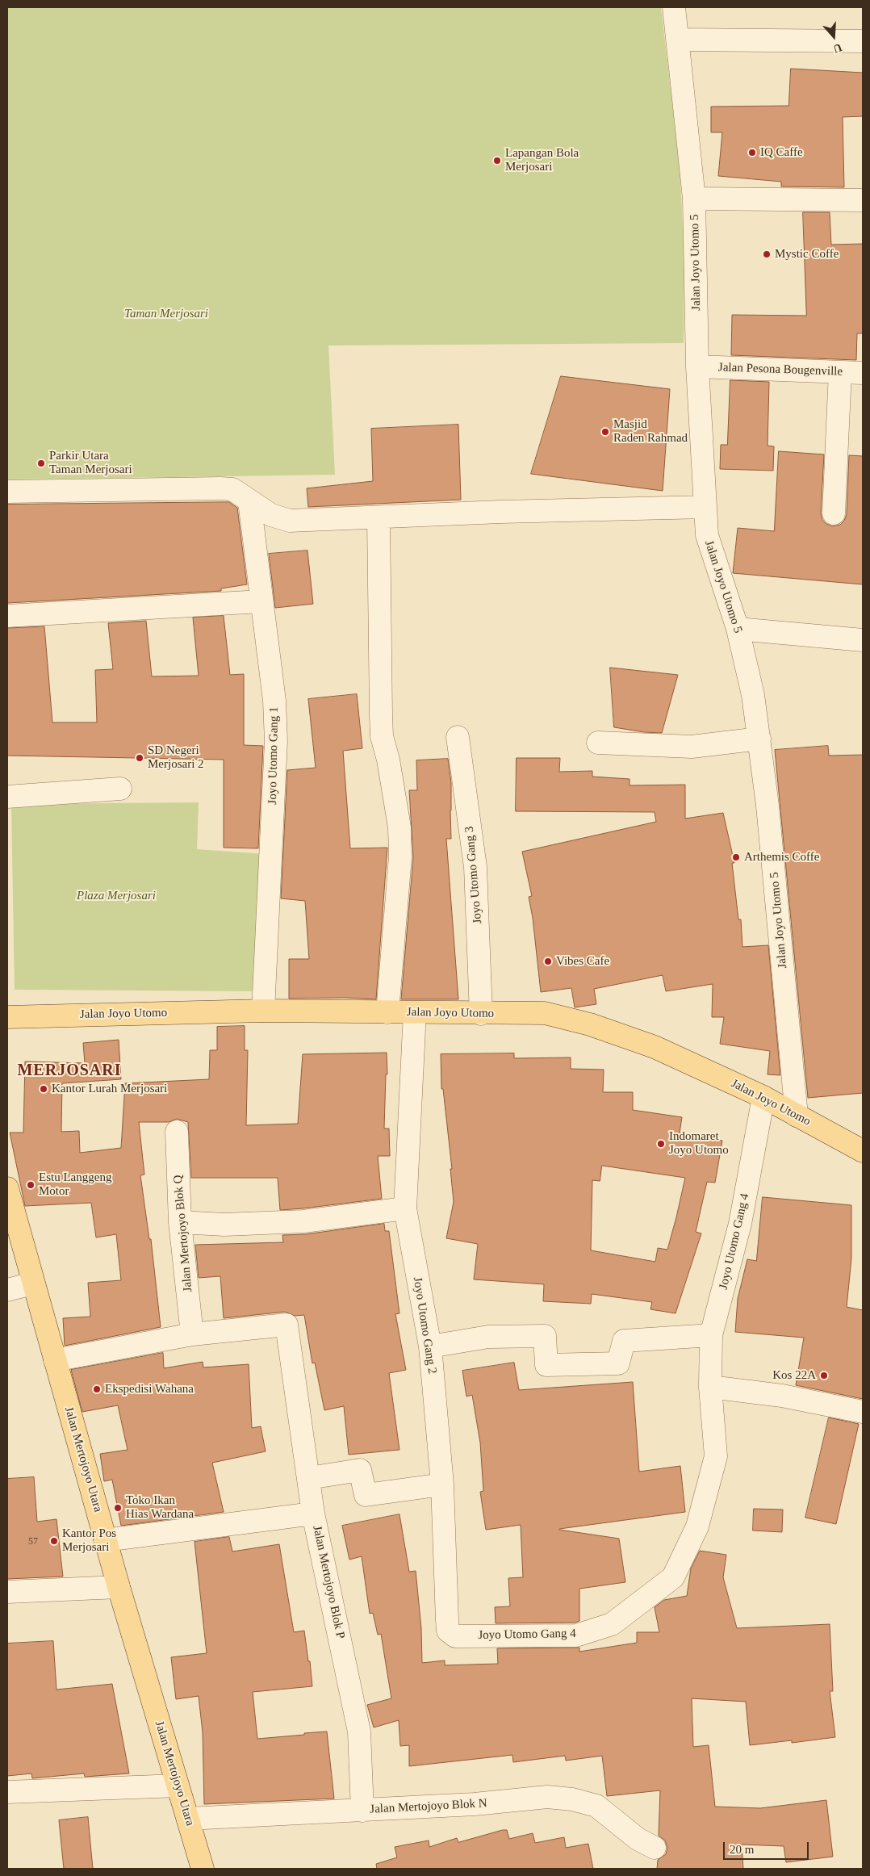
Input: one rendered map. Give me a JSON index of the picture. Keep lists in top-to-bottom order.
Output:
{
  "streets": {
    "main road": ["Jalan Joyo Utomo", "Jalan Mertojoyo Utara"],
    "street": [
      "Jalan Joyo Utomo 5",
      "Jalan Pesona Bougenville",
      "Joyo Utomo Gang 1",
      "Joyo Utomo Gang 3",
      "Jalan Mertojoyo Blok Q",
      "Joyo Utomo Gang 4",
      "Joyo Utomo Gang 2",
      "Jalan Mertojoyo Blok P",
      "Jalan Mertojoyo Blok N"
    ]
  },
  "crossings": [
    ["Jalan Joyo Utomo 5", "Jalan Pesona Bougenville"],
    ["Jalan Joyo Utomo 5", "Jalan Joyo Utomo"],
    ["Joyo Utomo Gang 1", "Jalan Joyo Utomo"],
    ["Joyo Utomo Gang 3", "Jalan Joyo Utomo"],
    ["Jalan Joyo Utomo", "Joyo Utomo Gang 4"],
    ["Jalan Joyo Utomo", "Joyo Utomo Gang 2"],
    ["Joyo Utomo Gang 4", "Joyo Utomo Gang 2"],
    ["Jalan Mertojoyo Utara", "Jalan Mertojoyo Blok P"],
    ["Jalan Mertojoyo Utara", "Jalan Mertojoyo Blok N"],
    ["Jalan Mertojoyo Blok P", "Jalan Mertojoyo Blok N"]
  ],
  "districts": ["MERJOSARI"],
  "parks": ["Taman Merjosari", "Plaza Merjosari"],
  "places": [
    "IQ Caffe",
    "Lapangan Bola Merjosari",
    "Mystic Coffe",
    "Masjid Raden Rahmad",
    "Parkir Utara Taman Merjosari",
    "SD Negeri Merjosari 2",
    "Arthemis Coffe",
    "Vibes Cafe",
    "Kantor Lurah Merjosari",
    "Indomaret Joyo Utomo",
    "Estu Langgeng Motor",
    "Kos 22A",
    "Ekspedisi Wahana",
    "Toko Ikan Hias Wardana",
    "Kantor Pos Merjosari"
  ],
  "house_numbers": ["57"],
  "scale_bar": "20 m",
  "north": "bottom"
}
